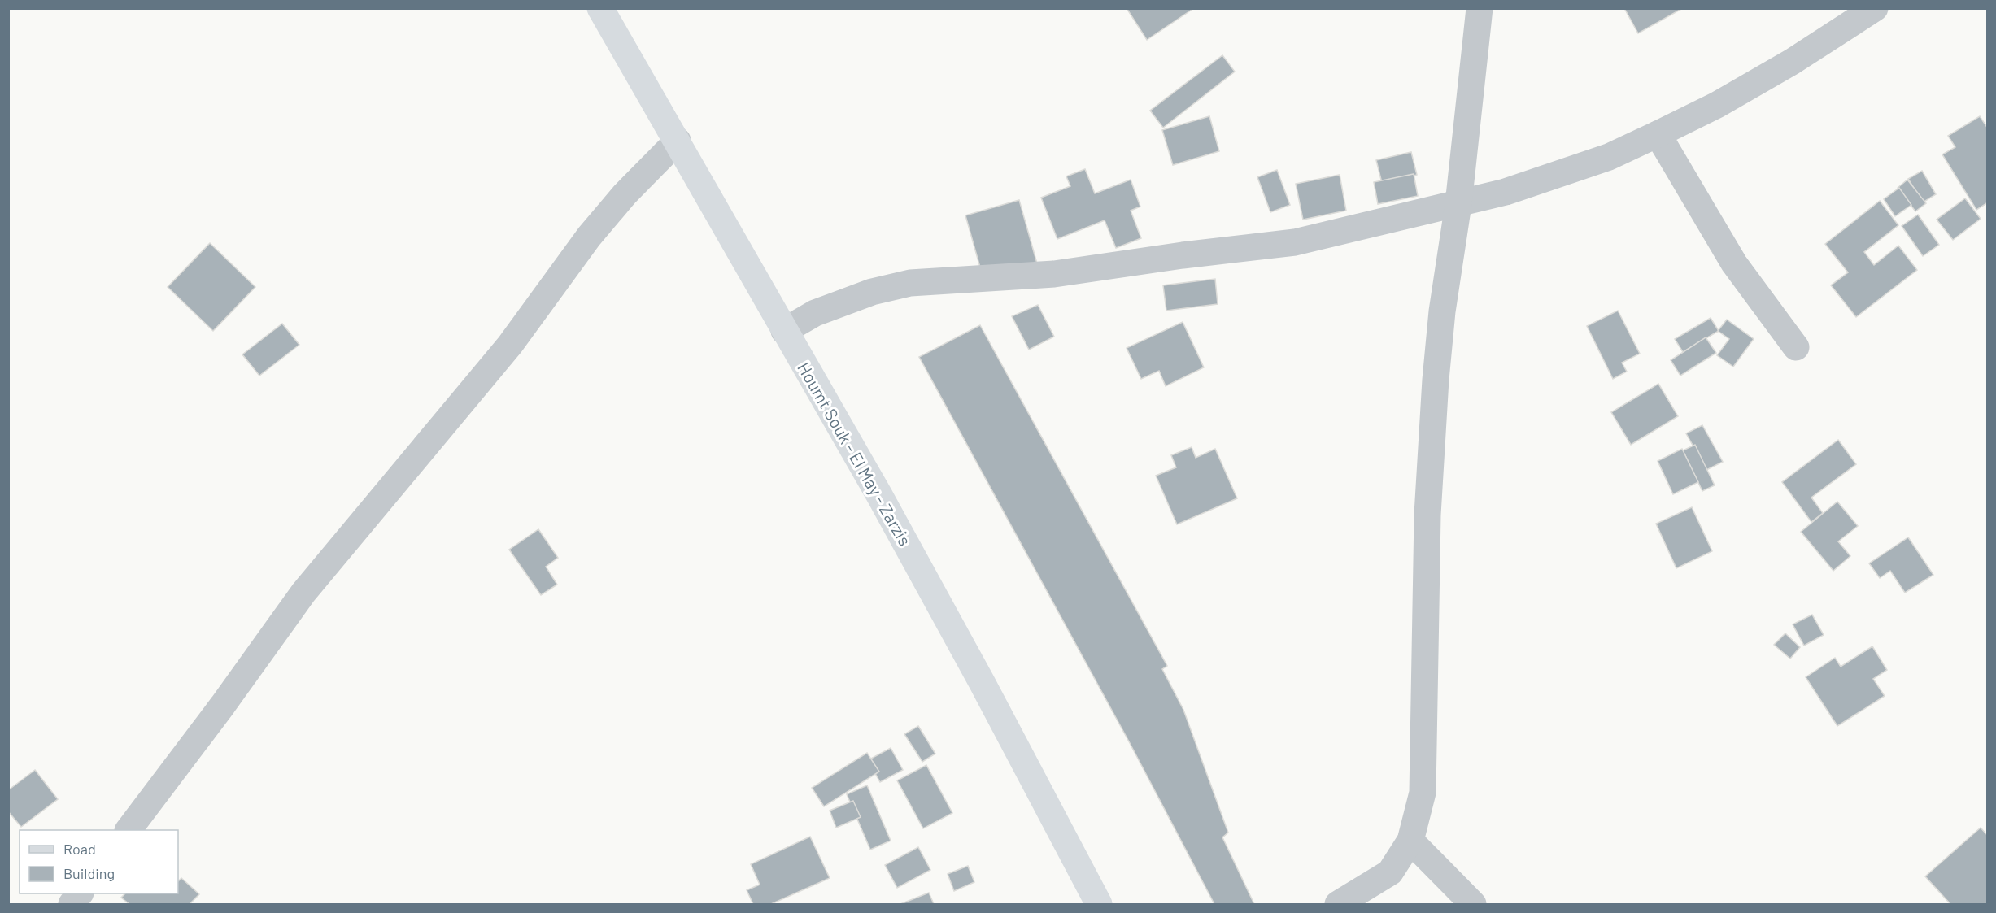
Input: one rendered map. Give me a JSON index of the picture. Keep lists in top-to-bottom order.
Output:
{
  "streets": {
    "main road": ["Houmt Souk - El May - Zarzis"]
  },
  "legend": ["Road", "Building"]
}
